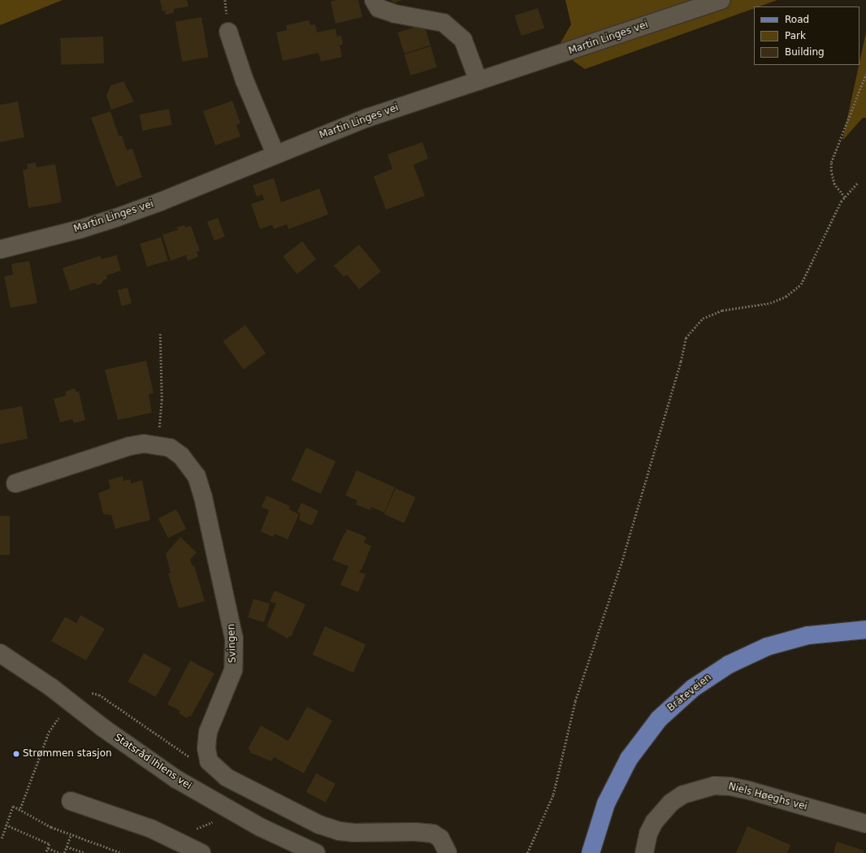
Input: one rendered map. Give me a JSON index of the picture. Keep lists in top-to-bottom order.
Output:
{
  "streets": {
    "main road": ["Bråteveien"],
    "street": [
      "Martin Linges vei",
      "Svingen",
      "Statsråd Ihlens vei",
      "Niels Høeghs vei"
    ]
  },
  "places": ["Strømmen stasjon"],
  "legend": ["Road", "Park", "Building"]
}
